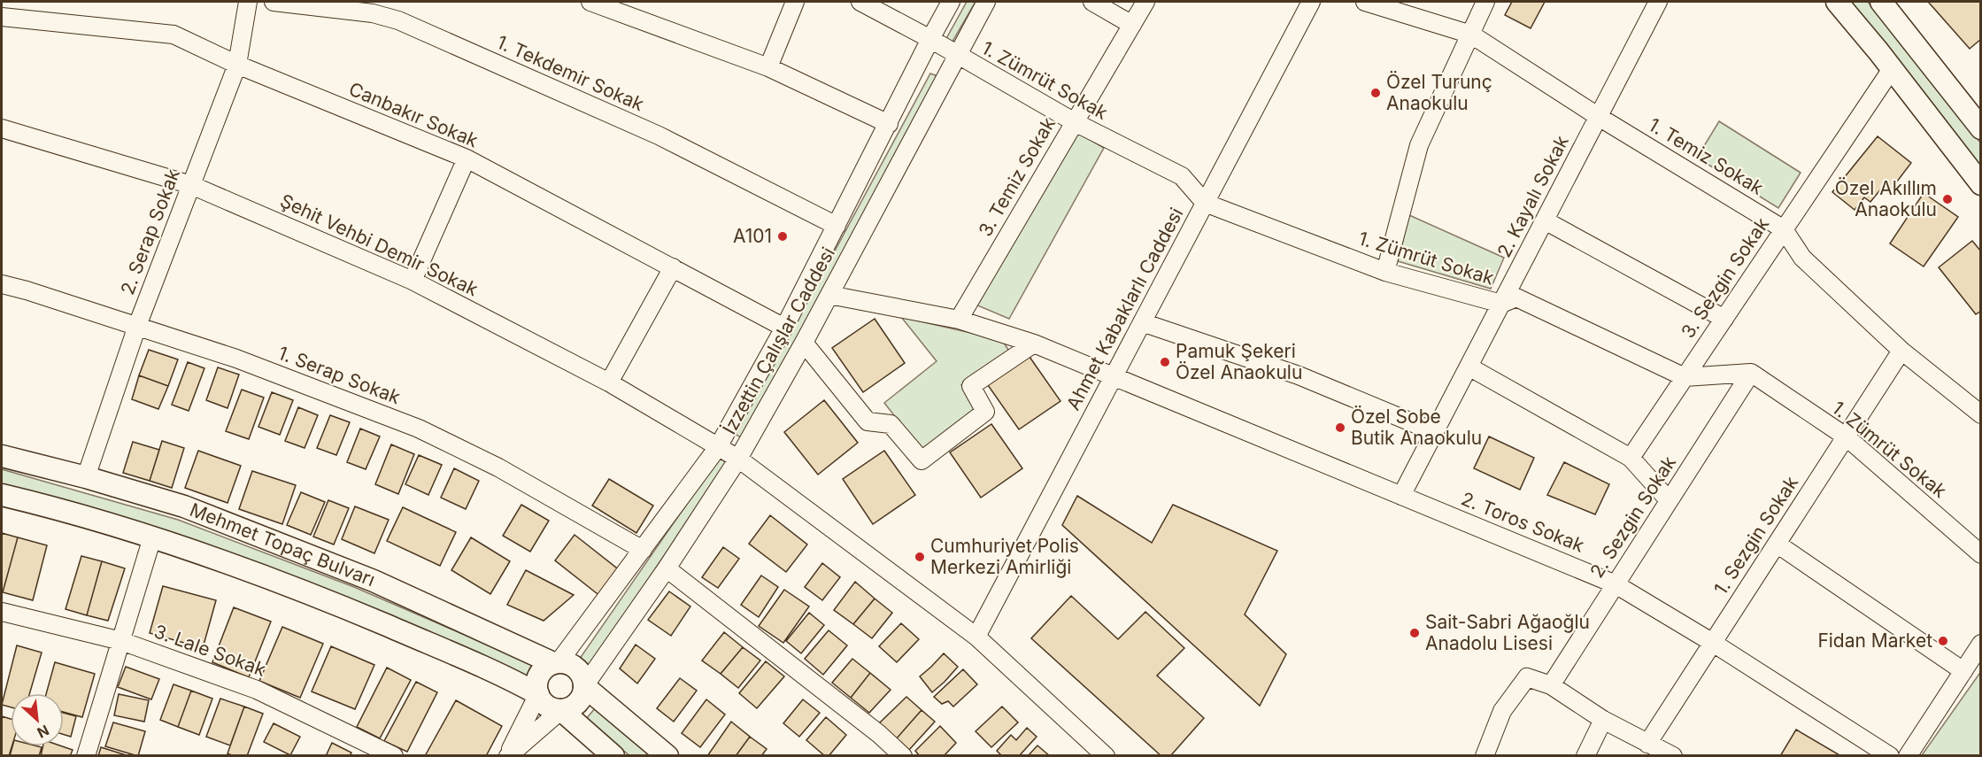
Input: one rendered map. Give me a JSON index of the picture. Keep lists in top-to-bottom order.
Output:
{
  "streets": {
    "main road": ["Mehmet Topaç Bulvarı"],
    "street": [
      "1. Tekdemir Sokak",
      "1. Zümrüt Sokak",
      "Canbakır Sokak",
      "1. Temiz Sokak",
      "3. Temiz Sokak",
      "2. Kayalı Sokak",
      "2. Serap Sokak",
      "Şehit Vehbi Demir Sokak",
      "3. Sezgin Sokak",
      "Ahmet Kabaklarlı Caddesi",
      "İzzettin Çalışlar Caddesi",
      "1. Serap Sokak",
      "2. Sezgin Sokak",
      "2. Toros Sokak",
      "1. Sezgin Sokak",
      "3. Lale Sokak"
    ]
  },
  "crossings": [
    ["1. Tekdemir Sokak", "İzzettin Çalışlar Caddesi"],
    ["1. Zümrüt Sokak", "3. Temiz Sokak"],
    ["1. Zümrüt Sokak", "2. Kayalı Sokak"],
    ["1. Zümrüt Sokak", "3. Sezgin Sokak"],
    ["1. Zümrüt Sokak", "Ahmet Kabaklarlı Caddesi"],
    ["1. Zümrüt Sokak", "İzzettin Çalışlar Caddesi"],
    ["1. Zümrüt Sokak", "2. Sezgin Sokak"],
    ["1. Zümrüt Sokak", "1. Sezgin Sokak"],
    ["Canbakır Sokak", "2. Serap Sokak"],
    ["Canbakır Sokak", "İzzettin Çalışlar Caddesi"],
    ["1. Temiz Sokak", "2. Kayalı Sokak"],
    ["1. Temiz Sokak", "3. Sezgin Sokak"],
    ["1. Temiz Sokak", "1. Sezgin Sokak"],
    ["3. Temiz Sokak", "2. Toros Sokak"],
    ["2. Kayalı Sokak", "2. Toros Sokak"],
    ["2. Serap Sokak", "Şehit Vehbi Demir Sokak"],
    ["2. Serap Sokak", "1. Serap Sokak"],
    ["2. Serap Sokak", "Mehmet Topaç Bulvarı"],
    ["Şehit Vehbi Demir Sokak", "İzzettin Çalışlar Caddesi"],
    ["Ahmet Kabaklarlı Caddesi", "2. Toros Sokak"],
    ["İzzettin Çalışlar Caddesi", "1. Serap Sokak"],
    ["İzzettin Çalışlar Caddesi", "2. Toros Sokak"],
    ["İzzettin Çalışlar Caddesi", "Mehmet Topaç Bulvarı"],
    ["2. Sezgin Sokak", "2. Toros Sokak"],
    ["2. Toros Sokak", "1. Sezgin Sokak"]
  ],
  "places": [
    "Özel Turunç Anaokulu",
    "Özel Akıllım Anaokulu",
    "A101",
    "Pamuk Şekeri Özel Anaokulu",
    "Özel Sobe Butik Anaokulu",
    "Cumhuriyet Polis Merkezi Amirliği",
    "Sait-Sabri Ağaoğlu Anadolu Lisesi",
    "Fidan Market"
  ],
  "north": "bottom right"
}
